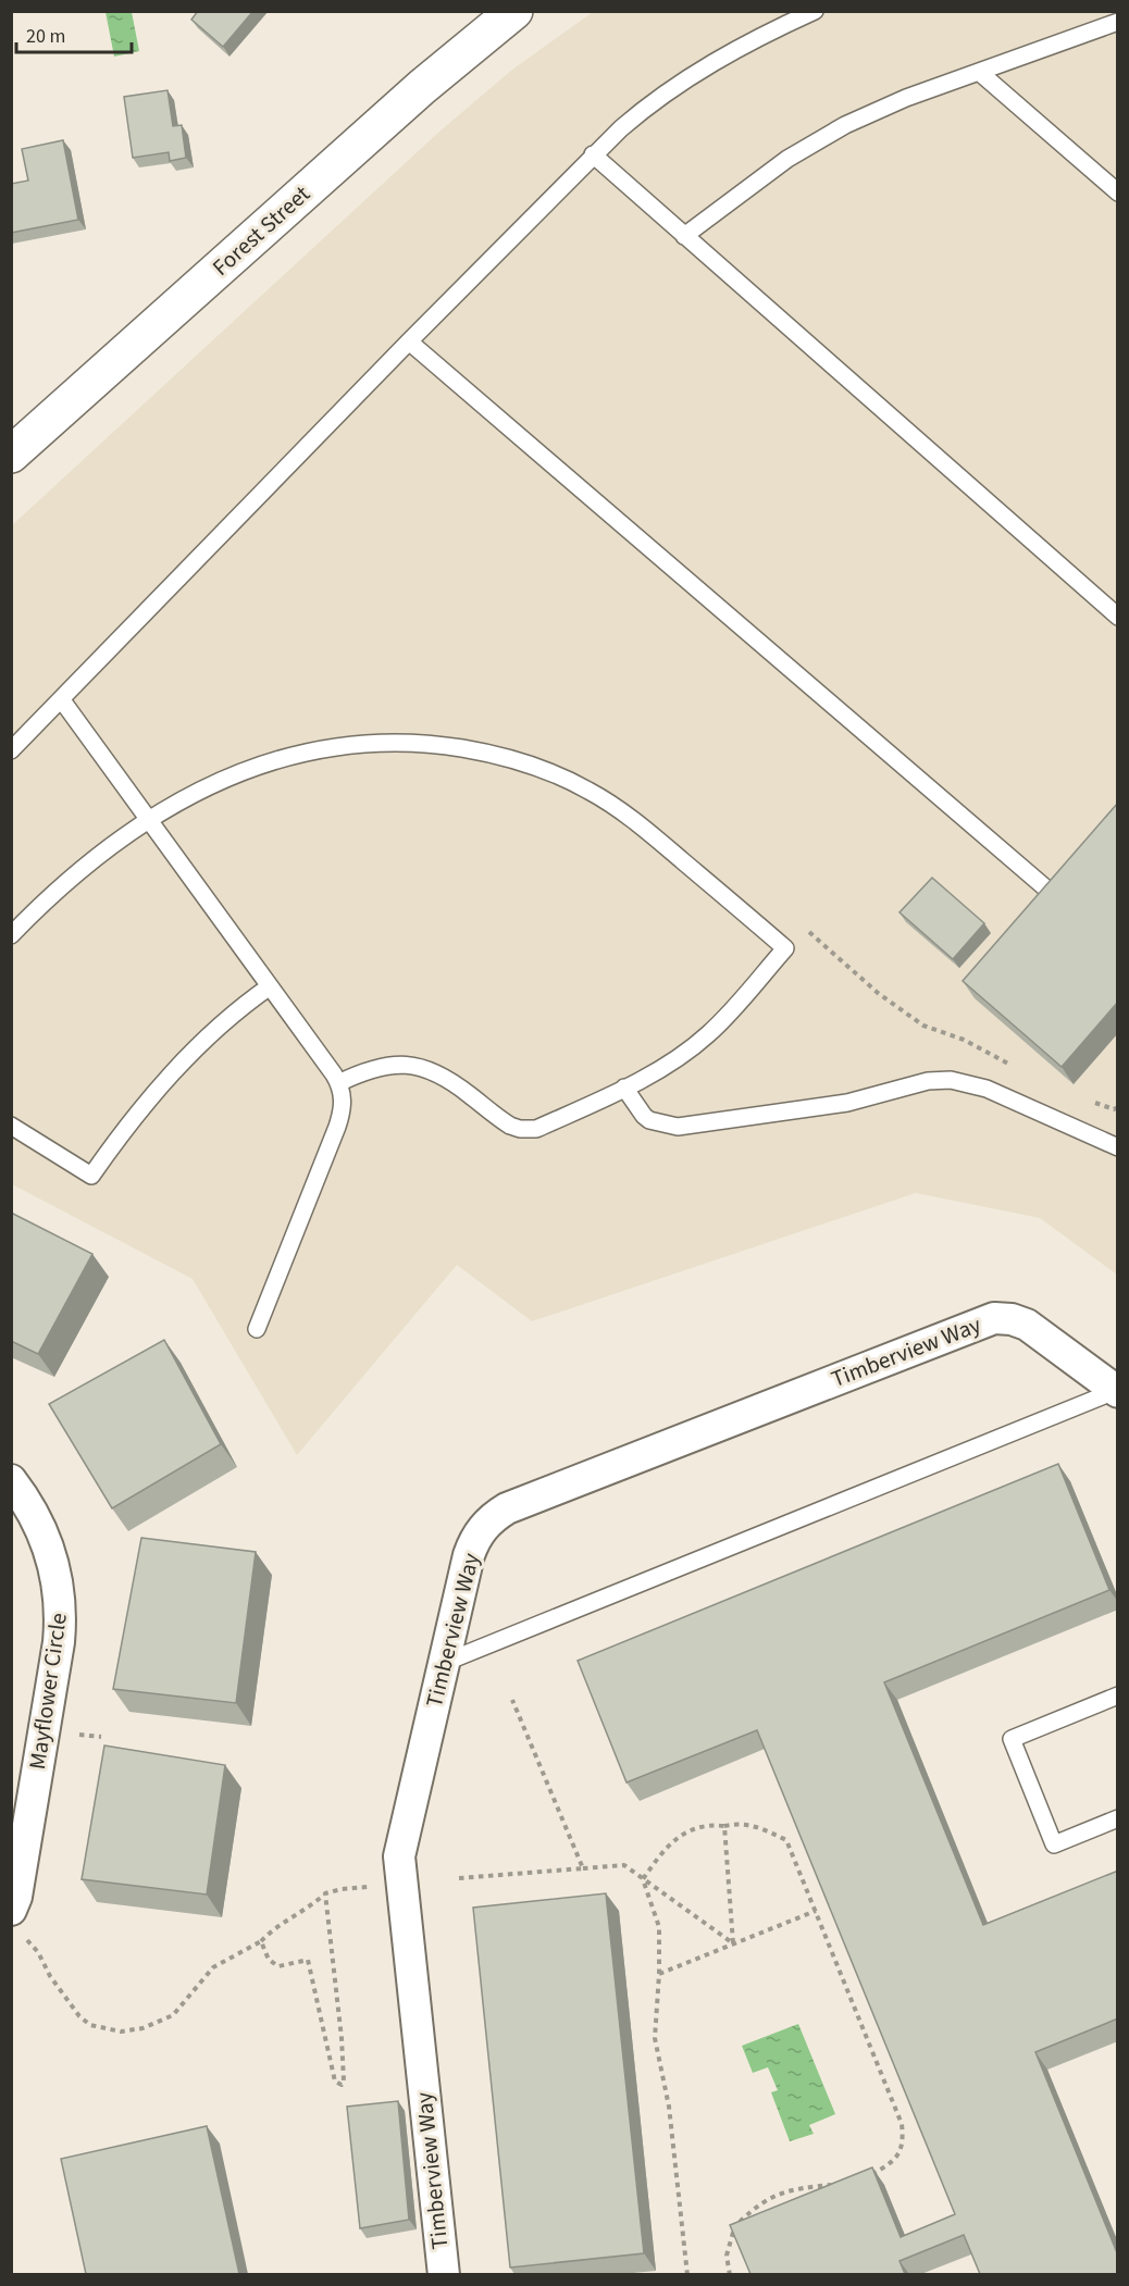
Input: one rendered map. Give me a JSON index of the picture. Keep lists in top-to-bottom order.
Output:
{
  "streets": {
    "main road": ["Forest Street"],
    "street": ["Timberview Way", "Mayflower Circle"]
  },
  "scale_bar": "20 m"
}
